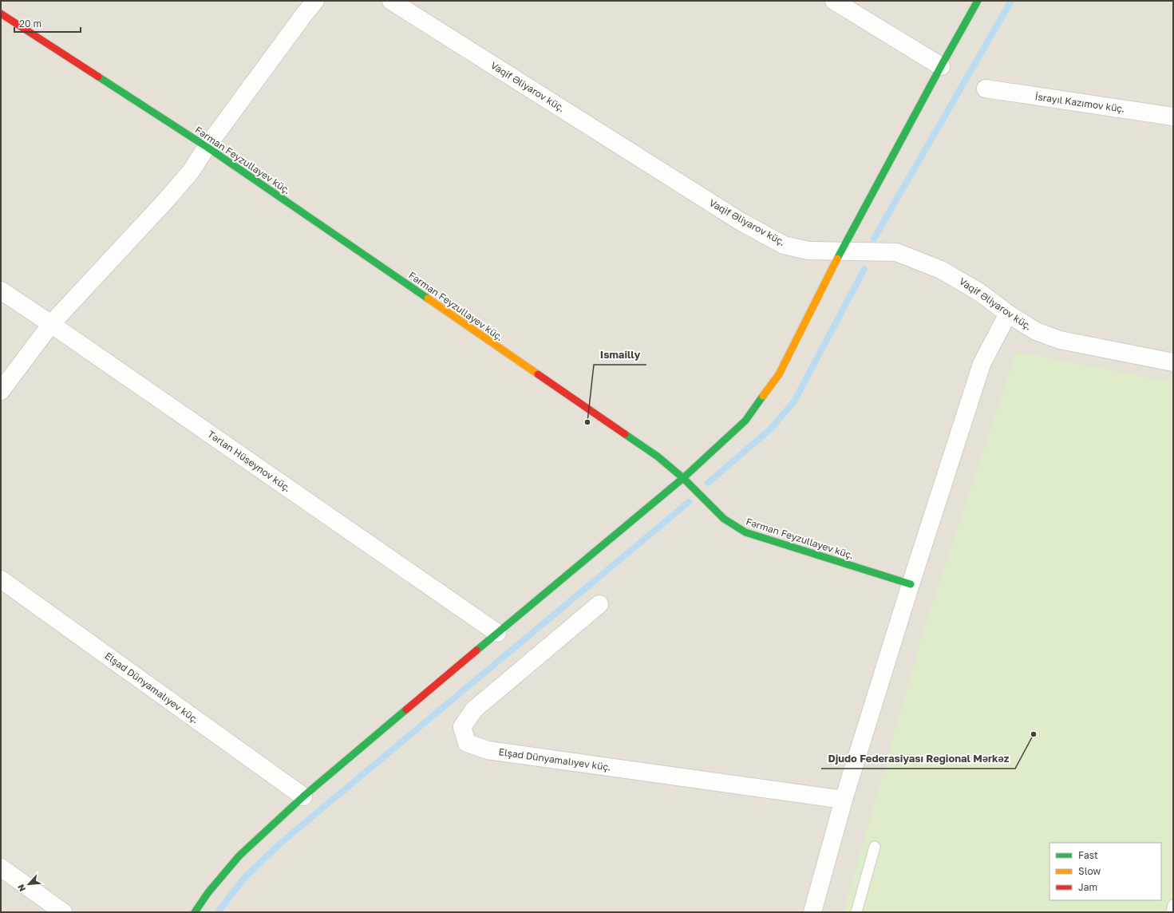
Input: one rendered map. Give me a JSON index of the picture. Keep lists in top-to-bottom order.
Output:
{
  "streets": {
    "street": [
      "Vaqif Əliyarov küç.",
      "İsrayıl Kazımov küç.",
      "Fərman Feyzullayev küç.",
      "Tərlan Hüseynov küç.",
      "Elşad Dünyamalıyev küç."
    ]
  },
  "places": ["Ismailly", "Djudo Federasiyası Regional Mərkəz"],
  "legend": ["Fast", "Slow", "Jam"],
  "scale_bar": "20 m",
  "north": "bottom left"
}
